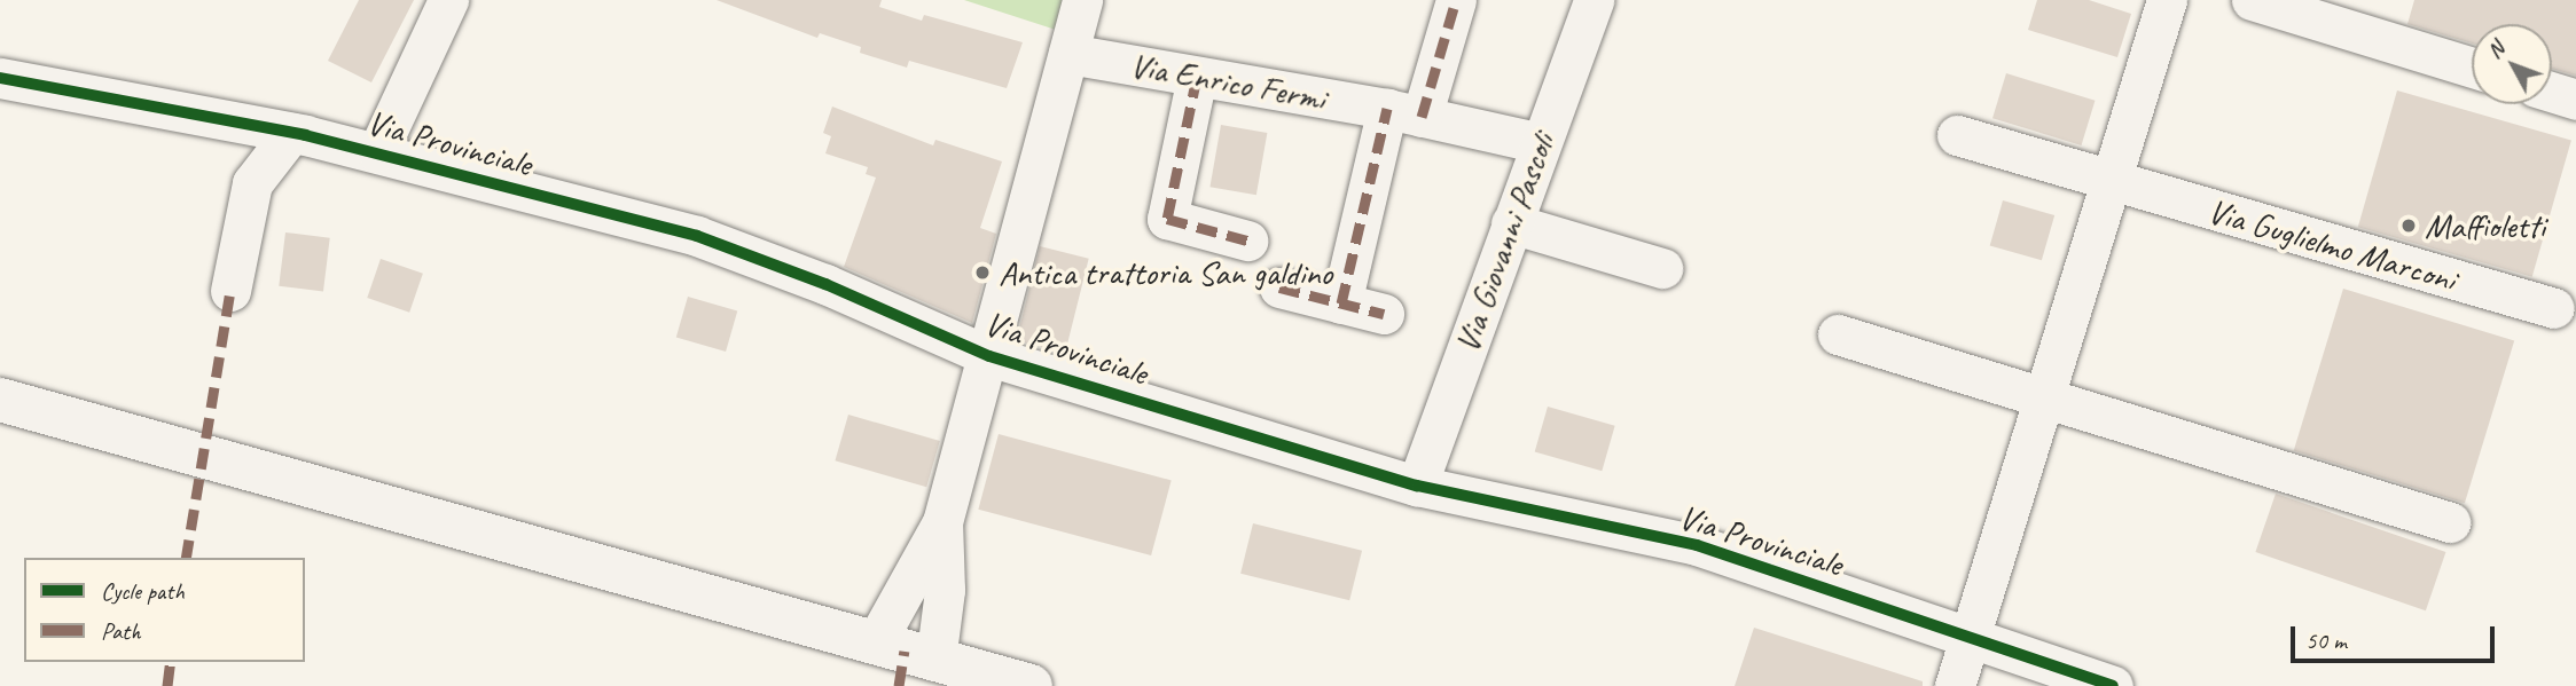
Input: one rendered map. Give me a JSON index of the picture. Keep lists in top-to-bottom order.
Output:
{
  "streets": {
    "street": [
      "Via Enrico Fermi",
      "Via Provinciale",
      "Via Giovanni Pascoli",
      "Via Guglielmo Marconi"
    ]
  },
  "crossings": [
    ["Via Enrico Fermi", "Via Giovanni Pascoli"],
    ["Via Provinciale", "Via Giovanni Pascoli"]
  ],
  "places": ["Maffioletti", "Antica trattoria San galdino"],
  "legend": ["Cycle path", "Path"],
  "scale_bar": "50 m",
  "north": "top left"
}
